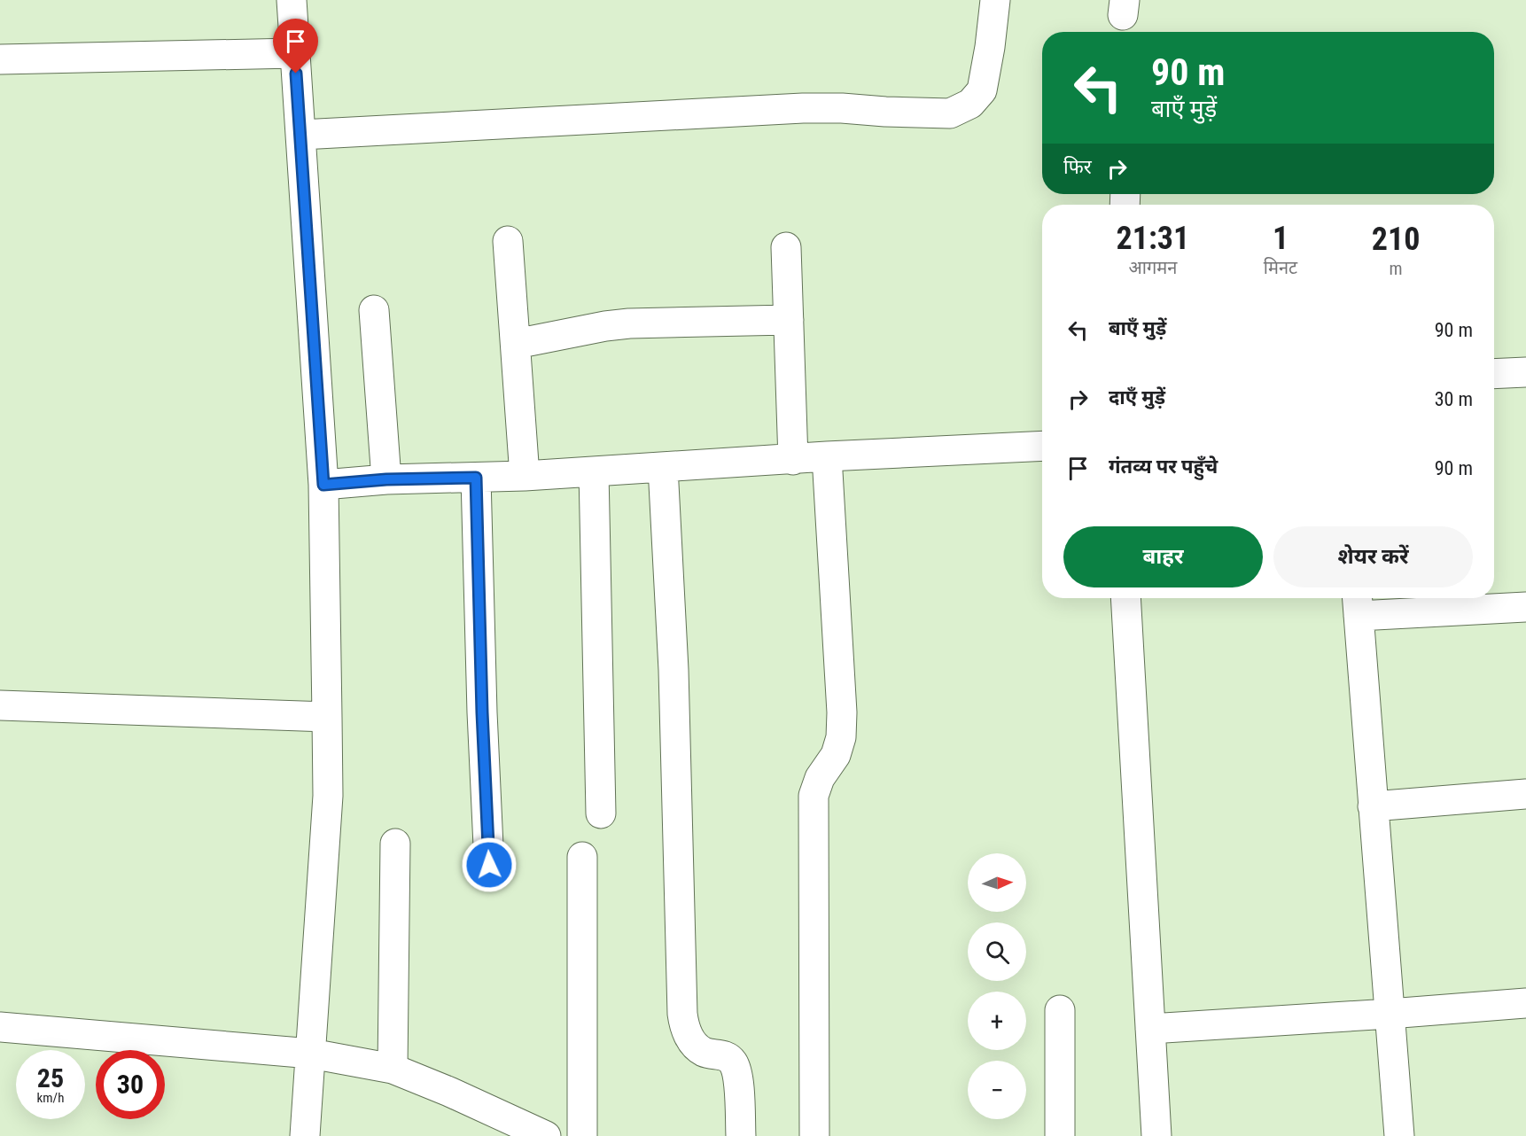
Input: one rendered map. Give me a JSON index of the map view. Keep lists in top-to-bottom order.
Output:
{
  "north": "right",
  "page": {
    "turn": ["90 m", "बाएँ मुड़ें"],
    "then": "फिर",
    "eta": [
      "21:31",
      "आगमन",
      "1",
      "मिनट",
      "210",
      "m"
    ],
    "list": [
      {
        "name": "बाएँ मुड़ें",
        "value": "90 m"
      },
      {
        "name": "दाएँ मुड़ें",
        "value": "30 m"
      },
      {
        "name": "गंतव्य पर पहुँचे",
        "value": "90 m"
      }
    ],
    "buttons": ["बाहर", "शेयर करें"],
    "map_buttons": ["+", "−"],
    "speed": "25 km/h",
    "limit": "30"
  }
}
